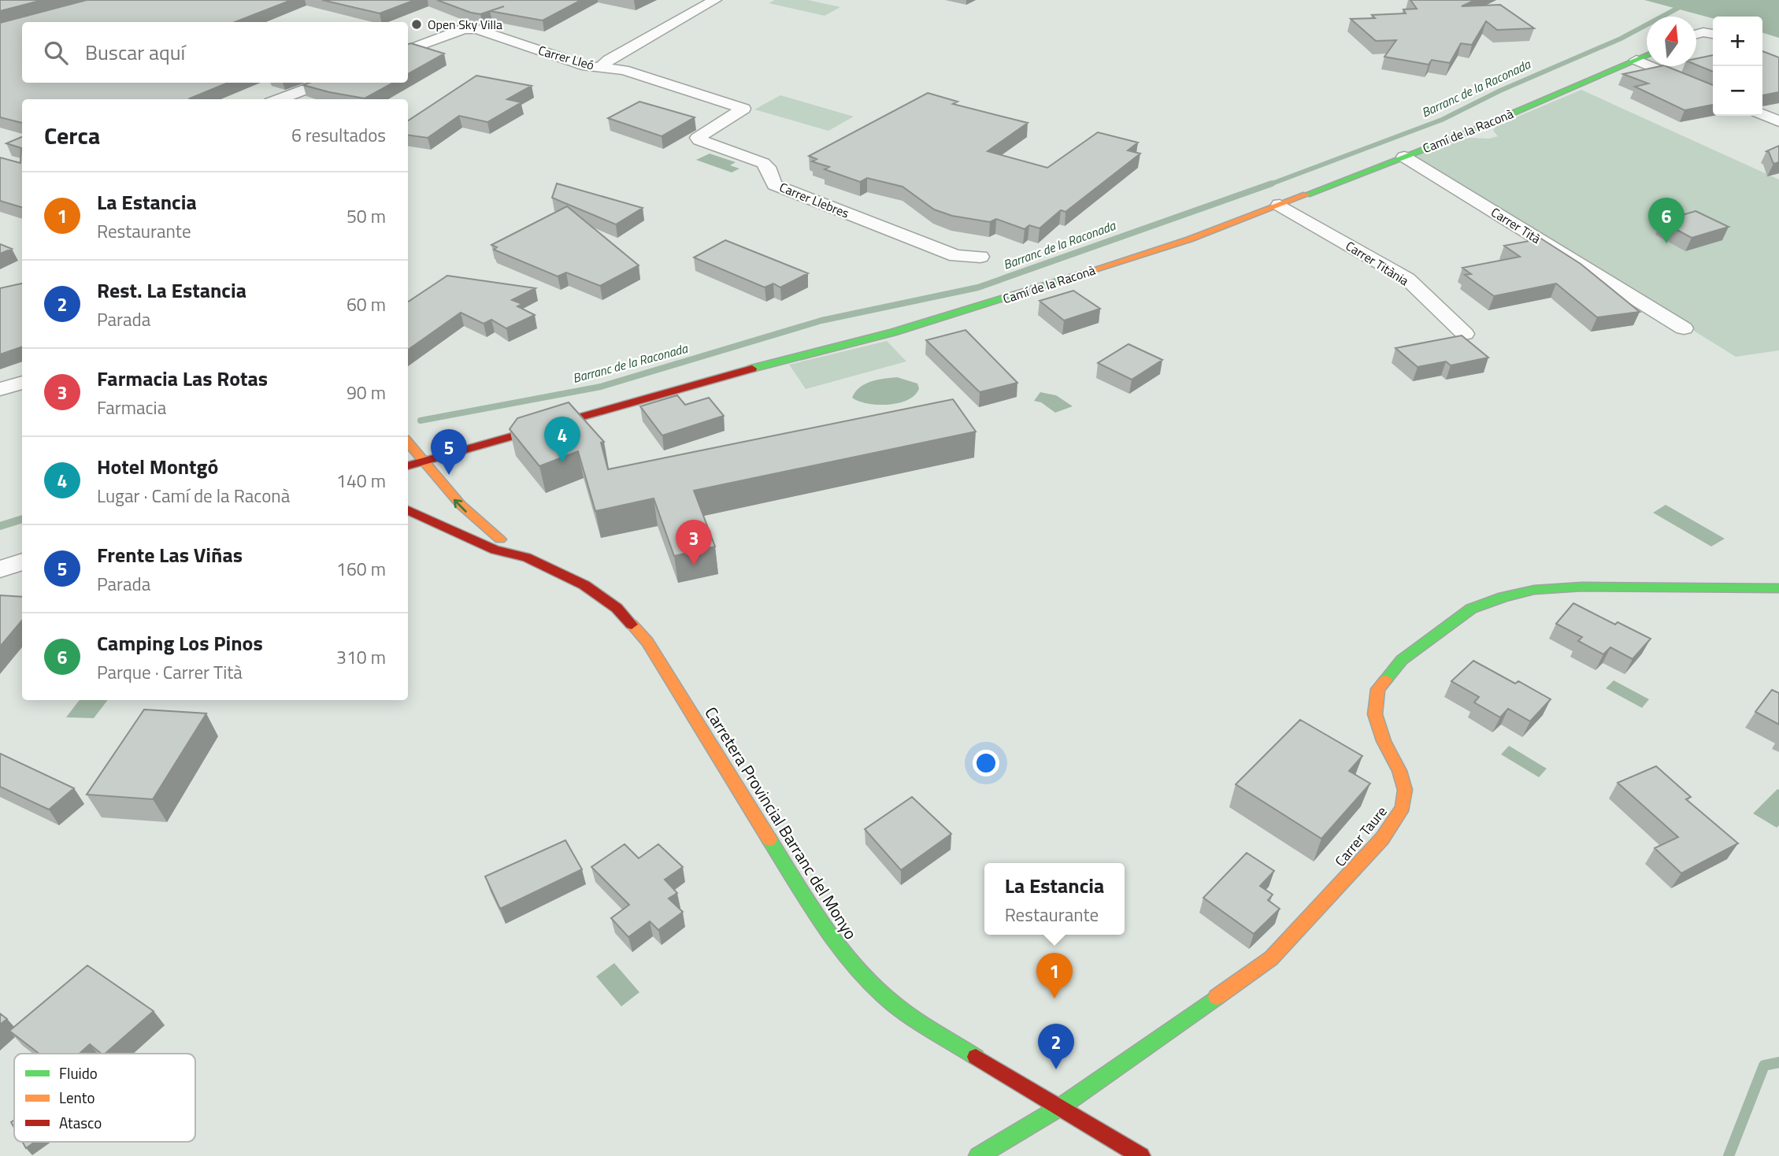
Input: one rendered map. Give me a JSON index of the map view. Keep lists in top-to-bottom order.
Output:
{
  "streets": {
    "street": [
      "Carrer Lleó",
      "Camí de la Raconà",
      "Carrer Llebres",
      "Carrer Tità",
      "Carrer Titània",
      "Carretera Provincial Barranc del Monyo",
      "Carrer Taure"
    ]
  },
  "crossings": [
    ["Carrer Lleó", "Carrer Llebres"],
    ["Camí de la Raconà", "Carrer Tità"],
    ["Camí de la Raconà", "Carrer Titània"],
    ["Carretera Provincial Barranc del Monyo", "Carrer Taure"]
  ],
  "water": ["Barranc de la Raconada"],
  "places": ["Open Sky Villa"],
  "legend": ["Fluido", "Lento", "Atasco"],
  "north": "top",
  "page": {
    "map_buttons": ["+", "−"],
    "search": "Buscar aquí",
    "heading": ["Cerca", "6 resultados"],
    "list": [
      {
        "mark": "1",
        "name": "La Estancia",
        "note": "Restaurante",
        "value": "50 m"
      },
      {
        "mark": "2",
        "name": "Rest. La Estancia",
        "note": "Parada",
        "value": "60 m"
      },
      {
        "mark": "3",
        "name": "Farmacia Las Rotas",
        "note": "Farmacia",
        "value": "90 m"
      },
      {
        "mark": "4",
        "name": "Hotel Montgó",
        "note": "Lugar · Camí de la Raconà",
        "value": "140 m"
      },
      {
        "mark": "5",
        "name": "Frente Las Viñas",
        "note": "Parada",
        "value": "160 m"
      },
      {
        "mark": "6",
        "name": "Camping Los Pinos",
        "note": "Parque · Carrer Tità",
        "value": "310 m"
      }
    ],
    "pins": [
      "6",
      "4",
      "5",
      "3",
      "1",
      "2"
    ],
    "popup": ["La Estancia", "Restaurante"]
  }
}
